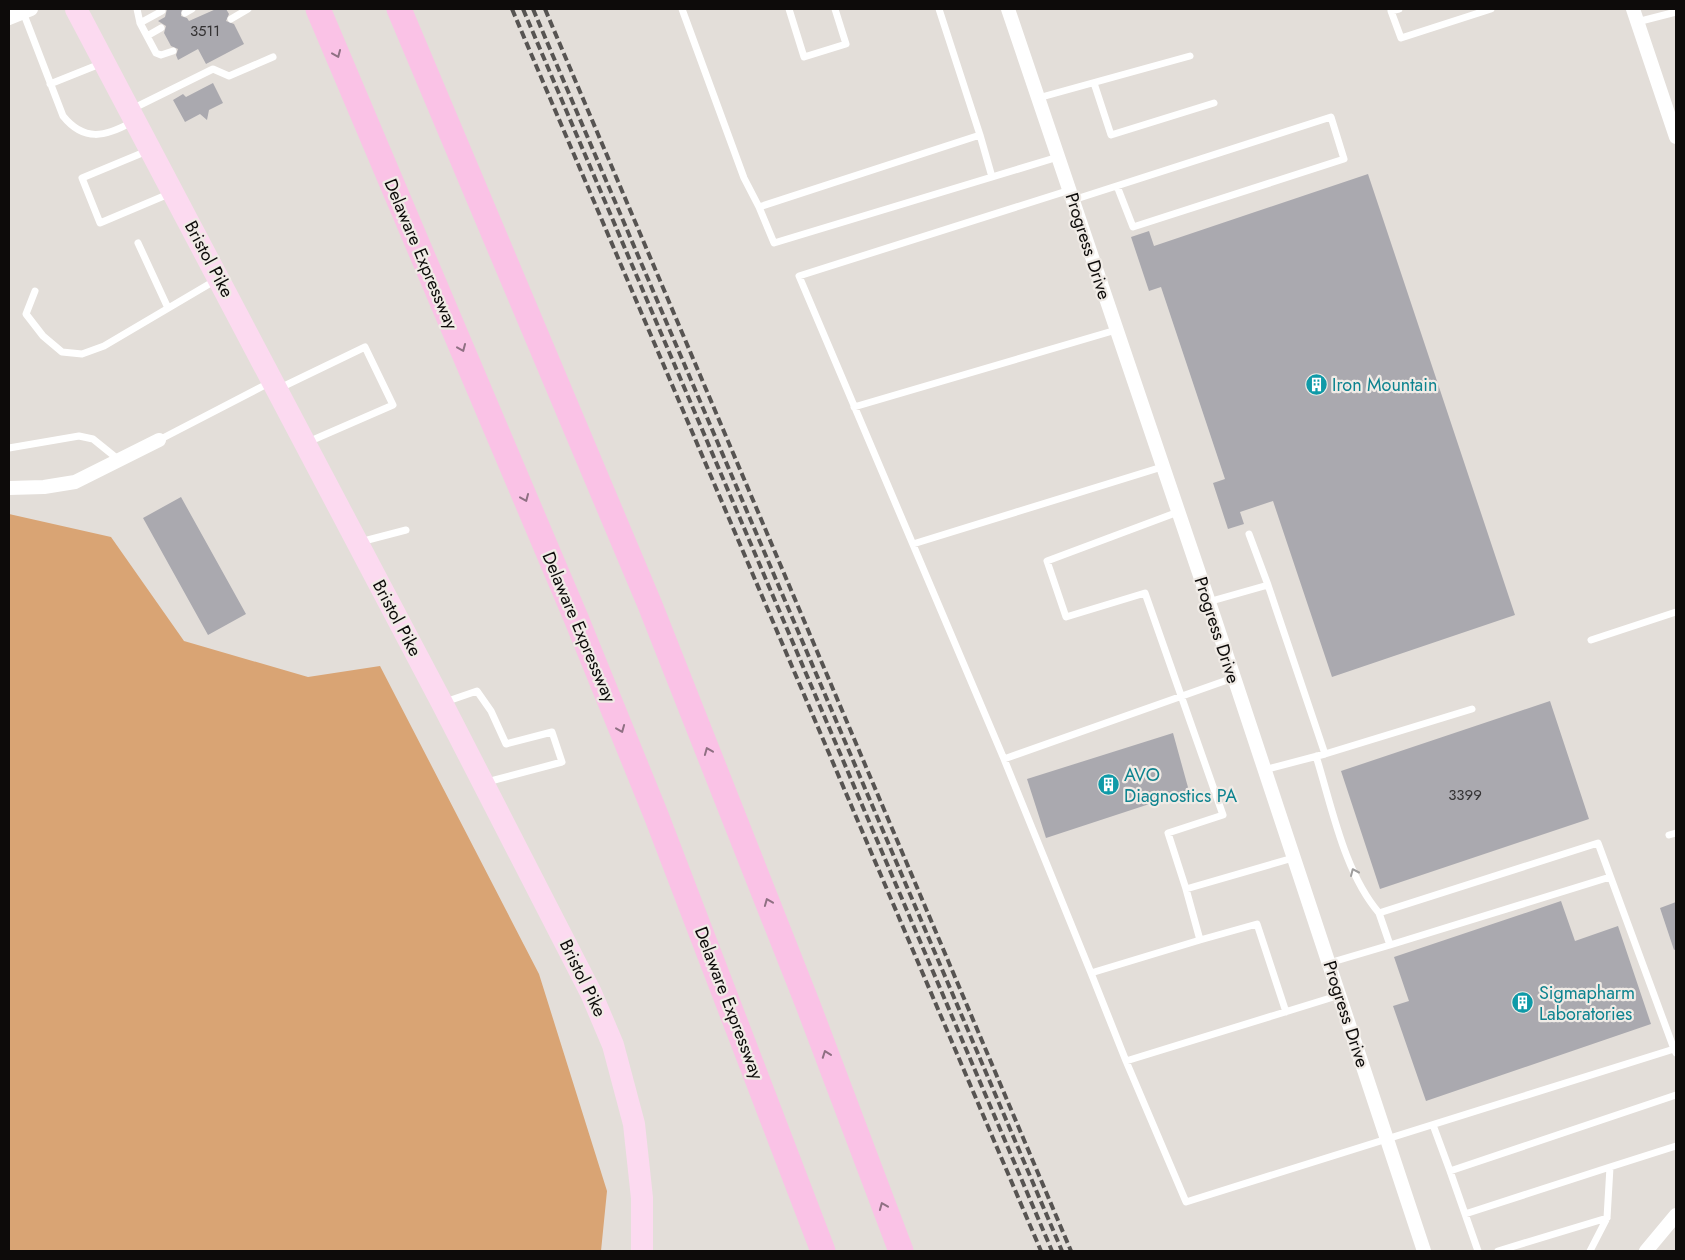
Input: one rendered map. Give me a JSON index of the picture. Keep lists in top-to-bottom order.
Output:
{
  "streets": {
    "highway": ["Delaware Expressway"],
    "main road": ["Bristol Pike"],
    "street": ["Progress Drive"]
  },
  "places": {
    "building": ["Iron Mountain", "AVO Diagnostics PA", "Sigmapharm Laboratories"]
  },
  "house_numbers": ["3511", "3399"]
}
